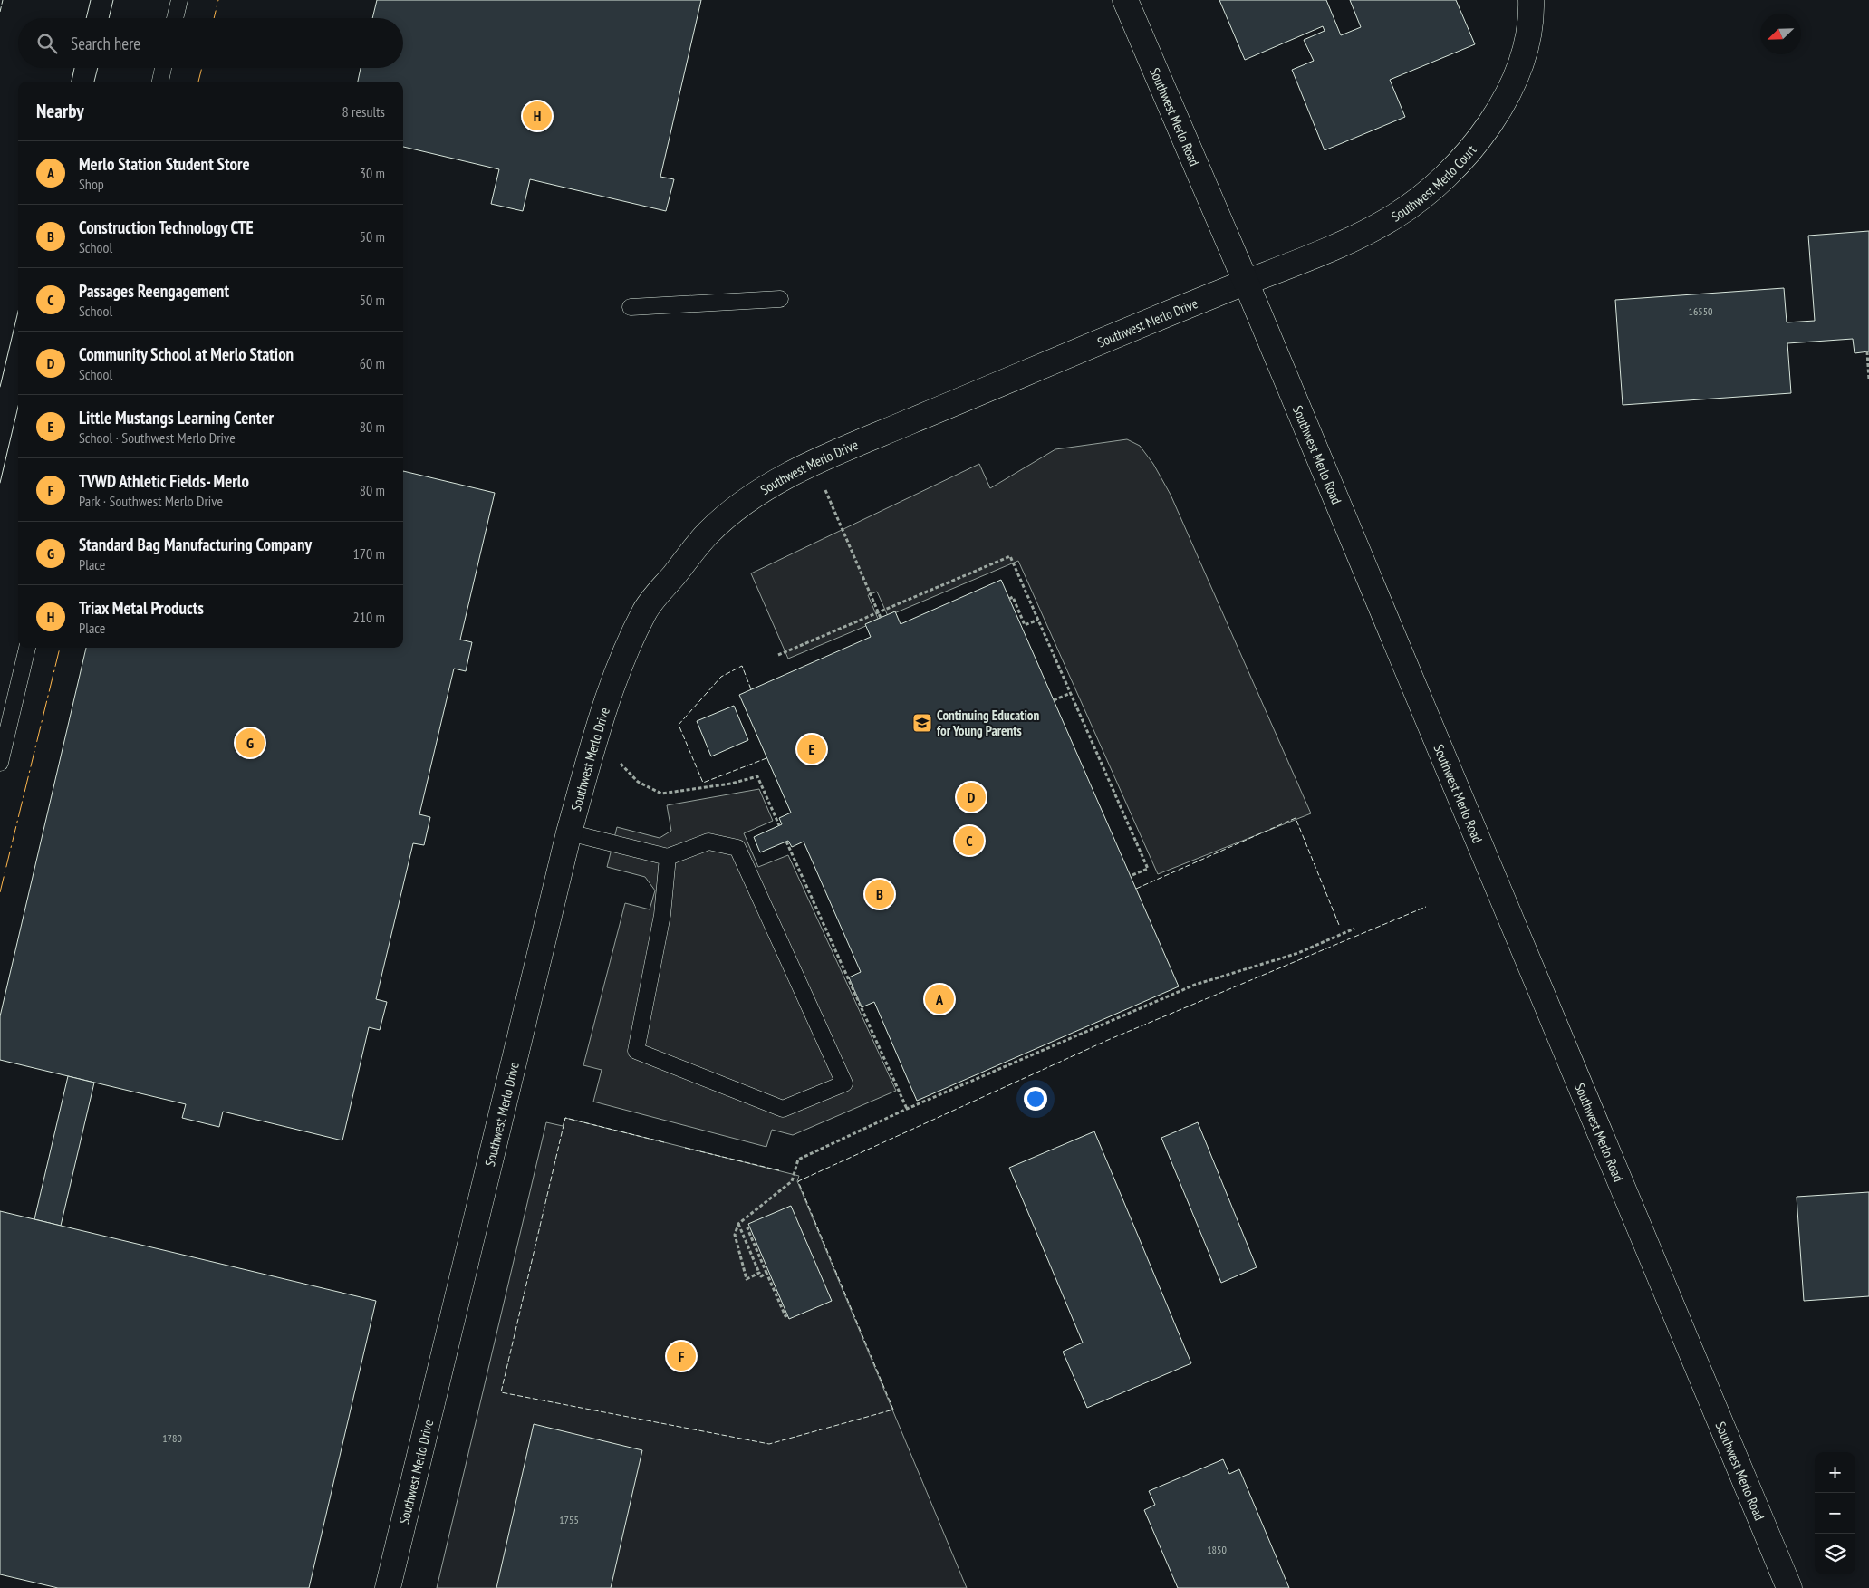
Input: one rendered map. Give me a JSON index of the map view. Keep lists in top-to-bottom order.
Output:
{
  "streets": {
    "street": ["Southwest Merlo Road", "Southwest Merlo Court", "Southwest Merlo Drive"]
  },
  "crossings": [
    ["Southwest Merlo Road", "Southwest Merlo Court"],
    ["Southwest Merlo Road", "Southwest Merlo Drive"],
    ["Southwest Merlo Court", "Southwest Merlo Drive"]
  ],
  "places": {
    "school or university": ["Continuing Education for Young Parents"]
  },
  "house_numbers": [
    "16550",
    "1780",
    "1755",
    "1850"
  ],
  "north": "bottom left",
  "page": {
    "search": "Search here",
    "heading": ["Nearby", "8 results"],
    "pins": [
      "H",
      "G",
      "E",
      "D",
      "C",
      "B",
      "A",
      "F"
    ],
    "list": [
      {
        "mark": "A",
        "name": "Merlo Station Student Store",
        "note": "Shop",
        "value": "30 m"
      },
      {
        "mark": "B",
        "name": "Construction Technology CTE",
        "note": "School",
        "value": "50 m"
      },
      {
        "mark": "C",
        "name": "Passages Reengagement",
        "note": "School",
        "value": "50 m"
      },
      {
        "mark": "D",
        "name": "Community School at Merlo Station",
        "note": "School",
        "value": "60 m"
      },
      {
        "mark": "E",
        "name": "Little Mustangs Learning Center",
        "note": "School · Southwest Merlo Drive",
        "value": "80 m"
      },
      {
        "mark": "F",
        "name": "TVWD Athletic Fields- Merlo",
        "note": "Park · Southwest Merlo Drive",
        "value": "80 m"
      },
      {
        "mark": "G",
        "name": "Standard Bag Manufacturing Company",
        "note": "Place",
        "value": "170 m"
      },
      {
        "mark": "H",
        "name": "Triax Metal Products",
        "note": "Place",
        "value": "210 m"
      }
    ],
    "map_buttons": ["+", "−"]
  }
}
